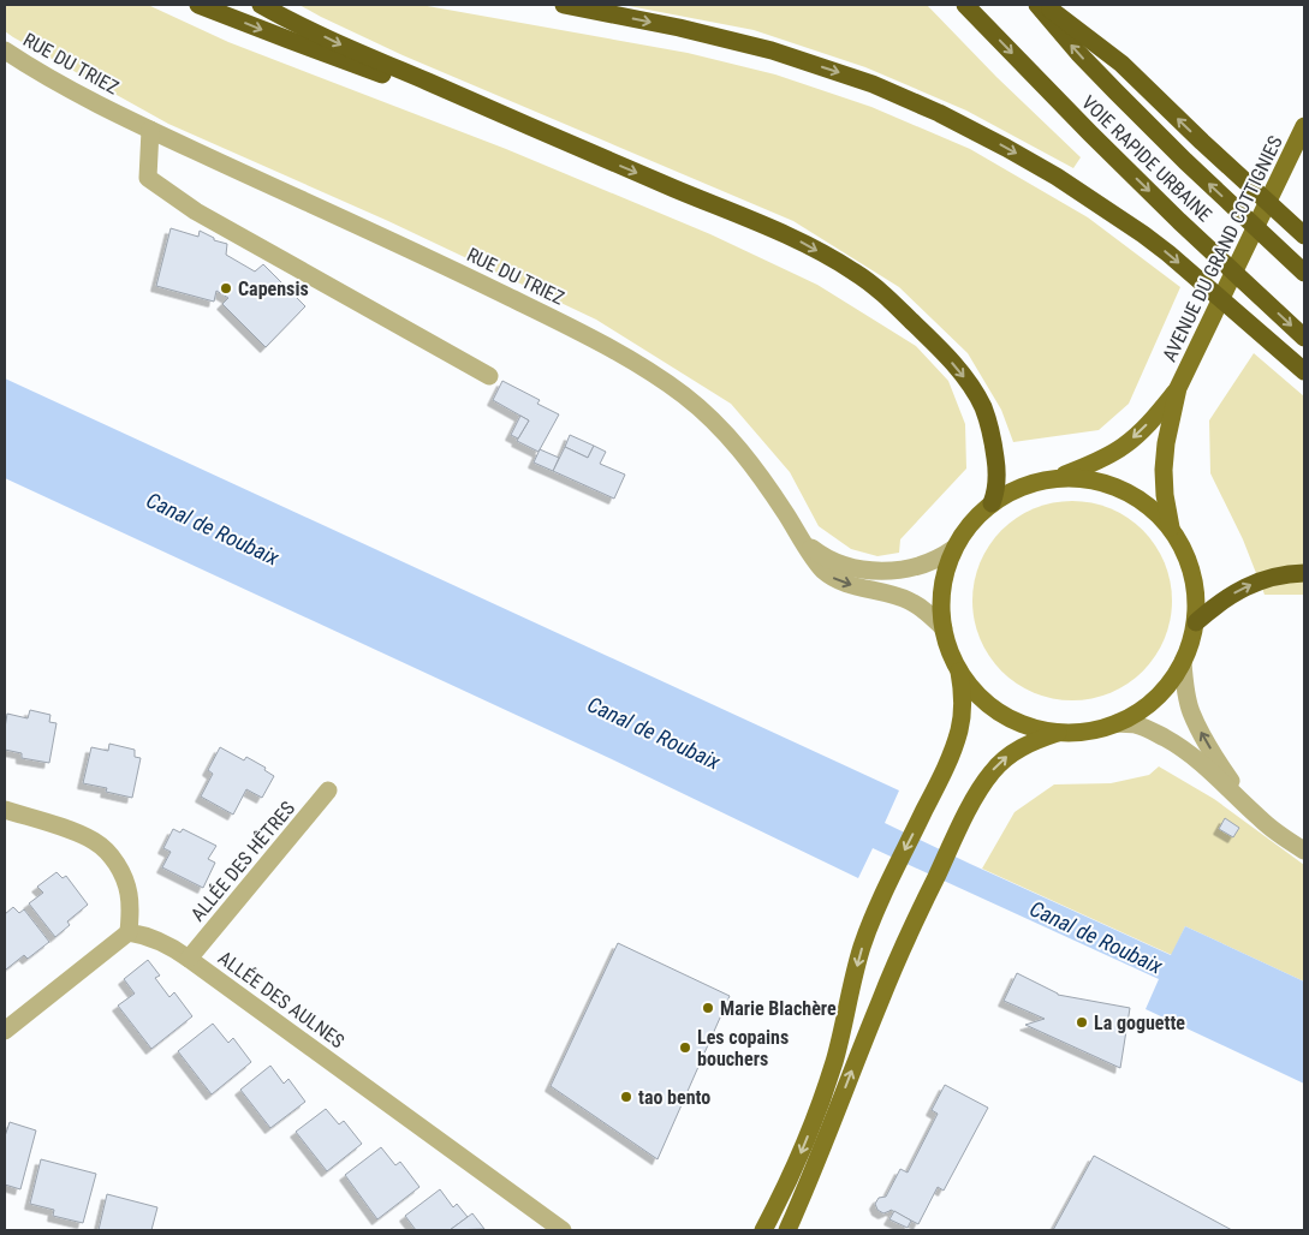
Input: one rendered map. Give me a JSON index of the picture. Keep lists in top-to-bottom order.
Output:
{
  "streets": {
    "highway": ["VOIE RAPIDE URBAINE"],
    "main road": ["AVENUE DU GRAND COTTIGNIES"],
    "street": ["RUE DU TRIEZ", "ALLÉE DES HÊTRES", "ALLÉE DES AULNES"]
  },
  "crossings": [
    ["ALLÉE DES HÊTRES", "ALLÉE DES AULNES"]
  ],
  "water": ["Canal de Roubaix"],
  "places": [
    "Capensis",
    "Marie Blachère",
    "La goguette",
    "Les copains bouchers",
    "tao bento"
  ]
}
